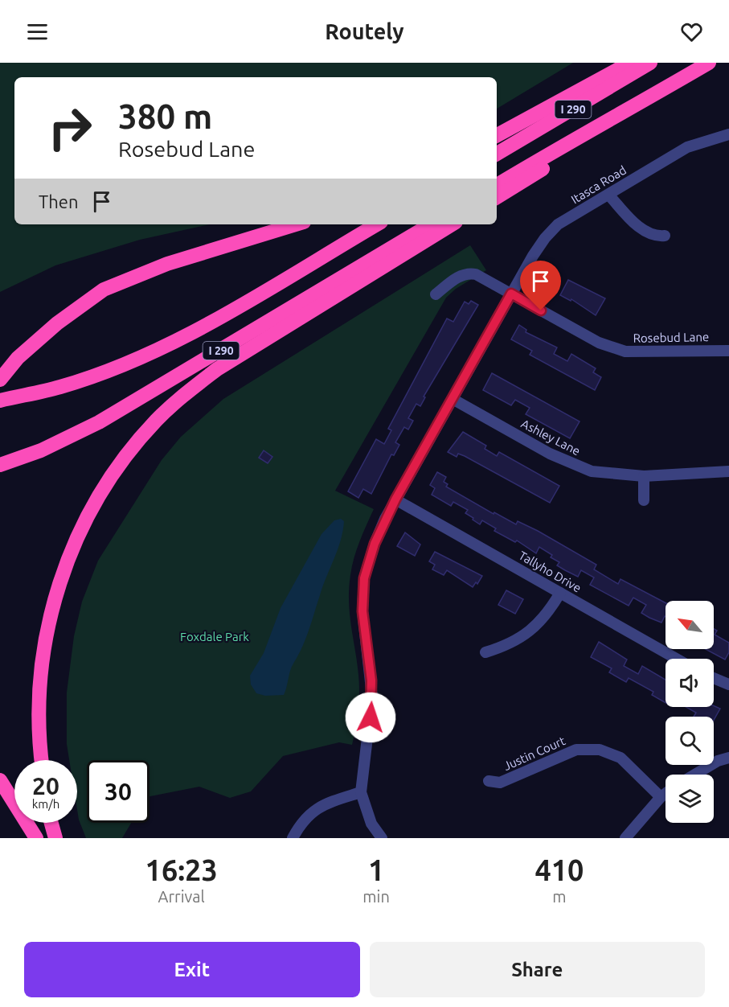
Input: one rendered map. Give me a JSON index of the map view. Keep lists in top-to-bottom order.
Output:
{
  "streets": {
    "highway": ["I 290"],
    "street": [
      "Itasca Road",
      "Rosebud Lane",
      "Ashley Lane",
      "Tallyho Drive",
      "Justin Court"
    ]
  },
  "crossings": [
    ["Itasca Road", "Rosebud Lane"],
    ["Itasca Road", "Ashley Lane"],
    ["Itasca Road", "Tallyho Drive"]
  ],
  "parks": ["Foxdale Park"],
  "north": "top left",
  "page": {
    "header": "Routely",
    "turn": ["380 m", "Rosebud Lane"],
    "then": "Then",
    "speed": "20 km/h",
    "limit": "30",
    "eta": [
      "16:23",
      "Arrival",
      "1",
      "min",
      "410",
      "m"
    ],
    "buttons": ["Exit", "Share"]
  }
}
